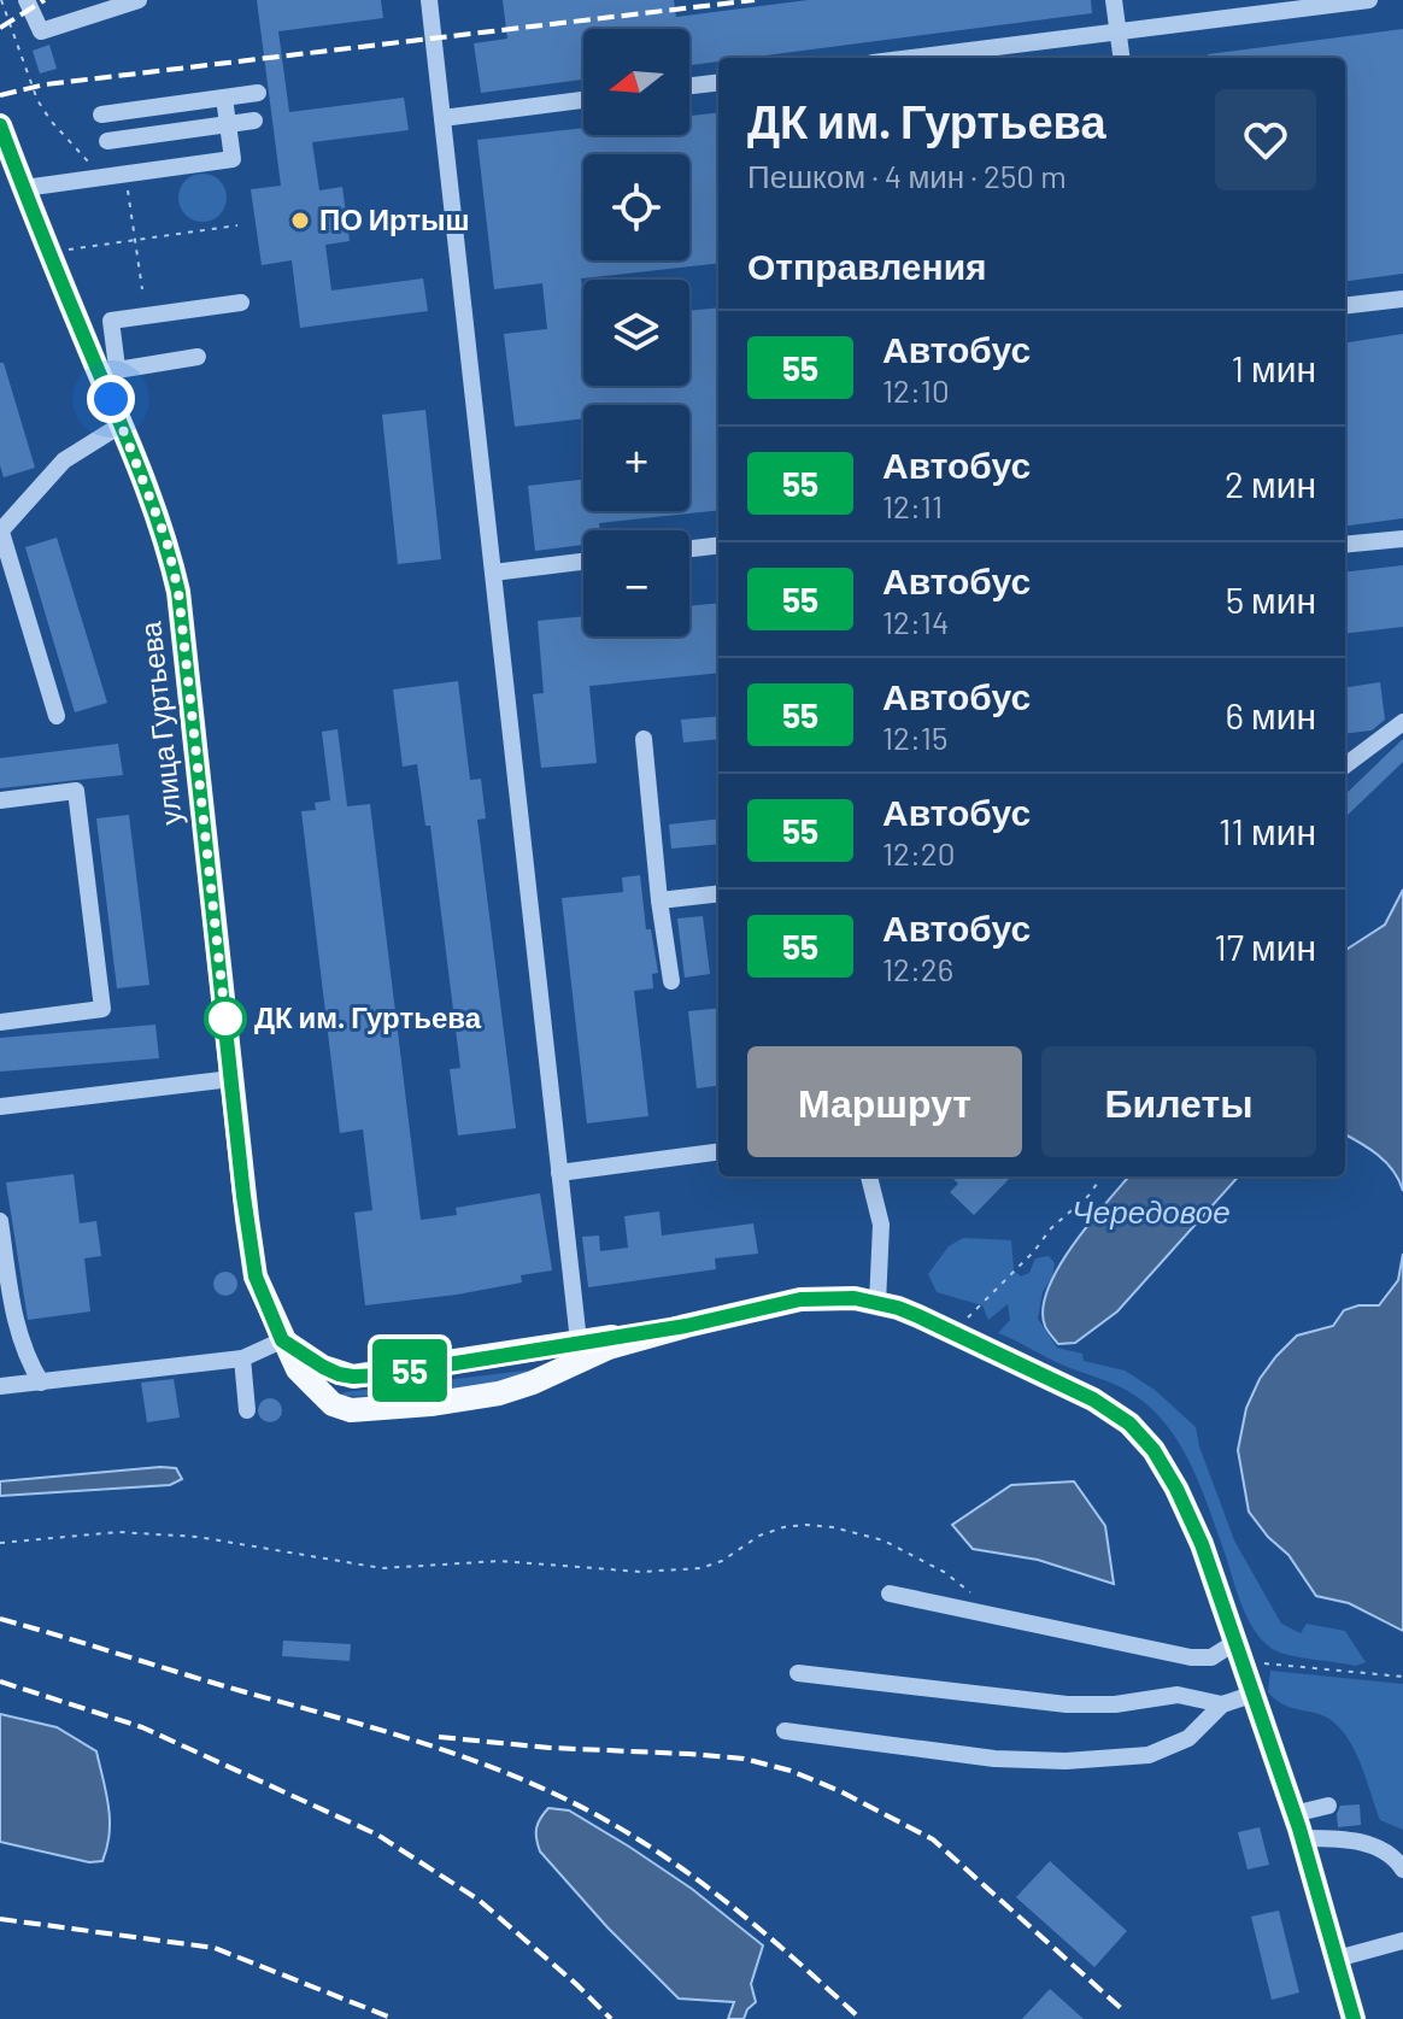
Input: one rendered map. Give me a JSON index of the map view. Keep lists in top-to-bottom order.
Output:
{
  "streets": {
    "main road": ["улица Гуртьева"]
  },
  "water": ["Чередовое"],
  "places": ["ПО Иртыш", "ДК им. Гуртьева"],
  "lines": ["bus line 55"],
  "north": "left",
  "page": {
    "on_map": "55",
    "map_buttons": ["+", "−"],
    "heading": [
      ["ДК им. Гуртьева", "Пешком · 4 мин · 250 m"],
      "Отправления"
    ],
    "list": [
      {
        "mark": "55",
        "name": "Автобус",
        "note": "12:10",
        "value": "1 мин"
      },
      {
        "mark": "55",
        "name": "Автобус",
        "note": "12:11",
        "value": "2 мин"
      },
      {
        "mark": "55",
        "name": "Автобус",
        "note": "12:14",
        "value": "5 мин"
      },
      {
        "mark": "55",
        "name": "Автобус",
        "note": "12:15",
        "value": "6 мин"
      },
      {
        "mark": "55",
        "name": "Автобус",
        "note": "12:20",
        "value": "11 мин"
      },
      {
        "mark": "55",
        "name": "Автобус",
        "note": "12:26",
        "value": "17 мин"
      }
    ],
    "buttons": ["Маршрут", "Билеты"]
  }
}
